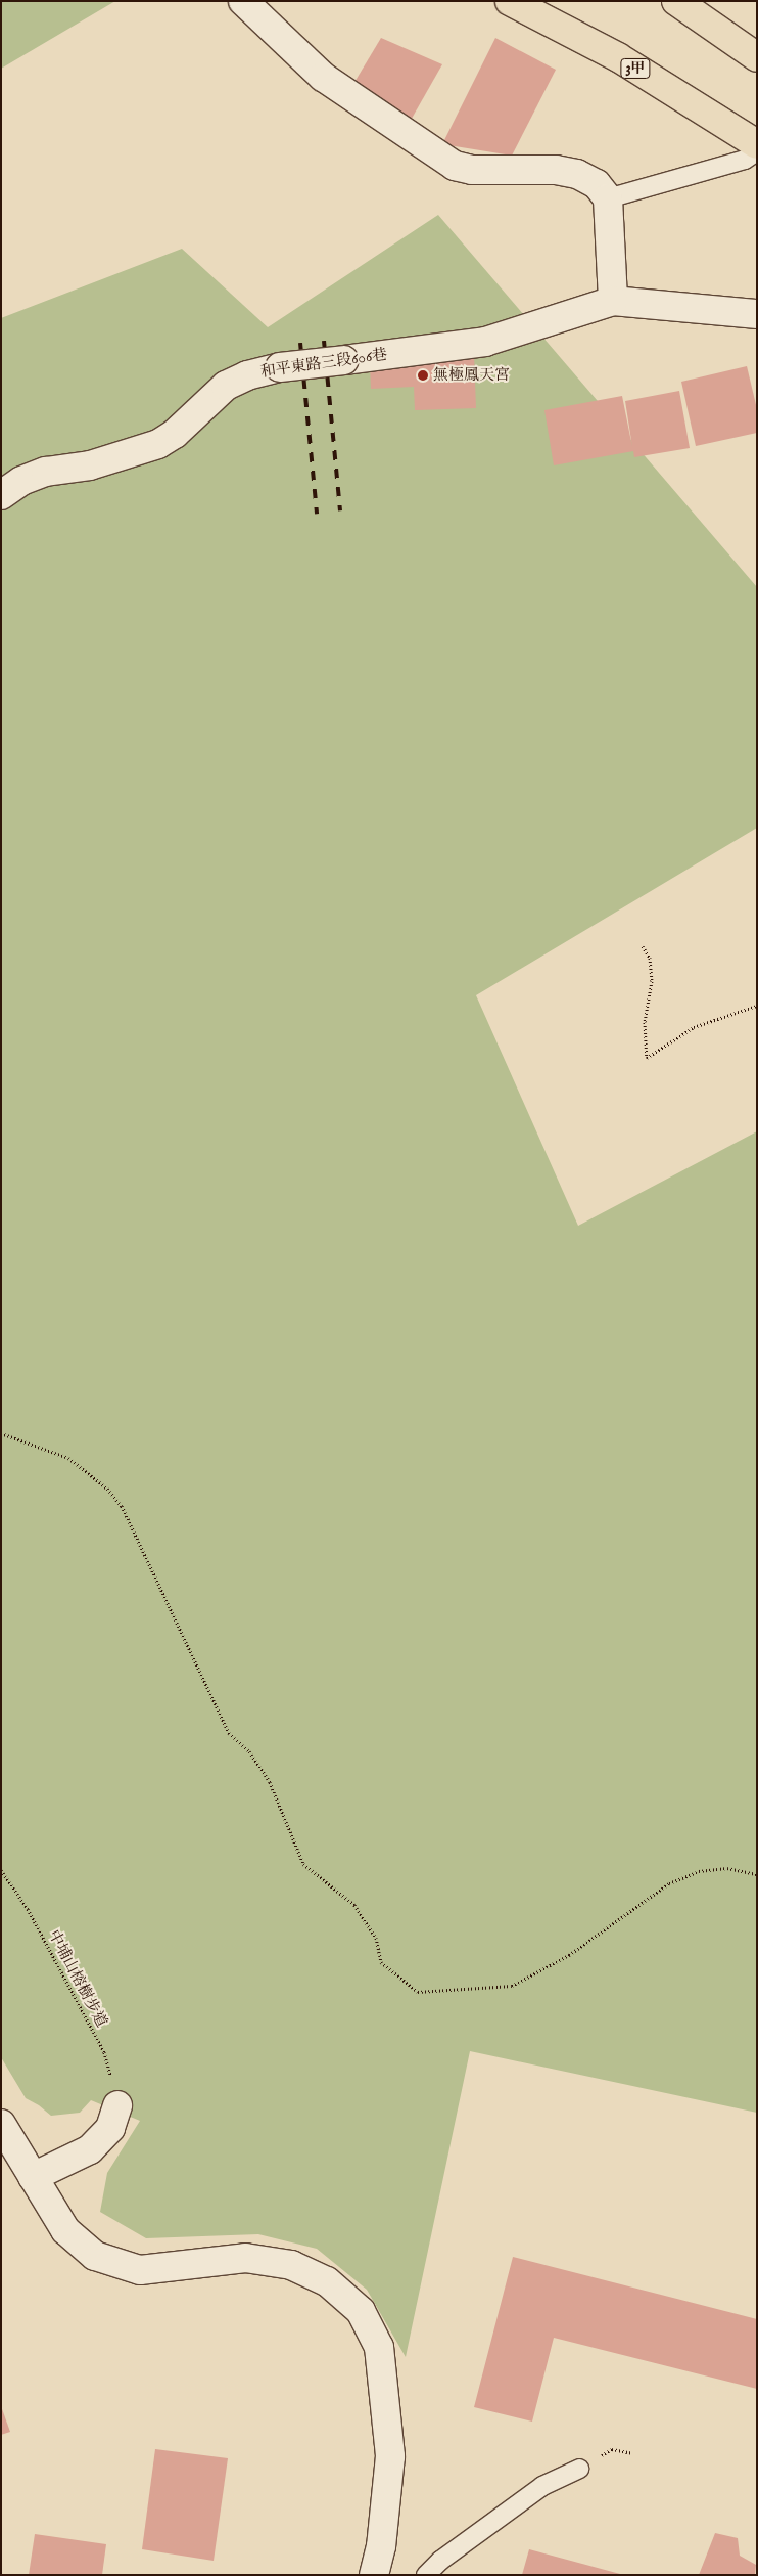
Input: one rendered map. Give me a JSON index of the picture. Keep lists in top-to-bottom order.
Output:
{
  "streets": {
    "highway": ["3甲"],
    "street": ["和平東路三段606巷"],
    "path": ["中埔山榕樹步道"]
  },
  "places": ["無極鳳天宮"]
}
